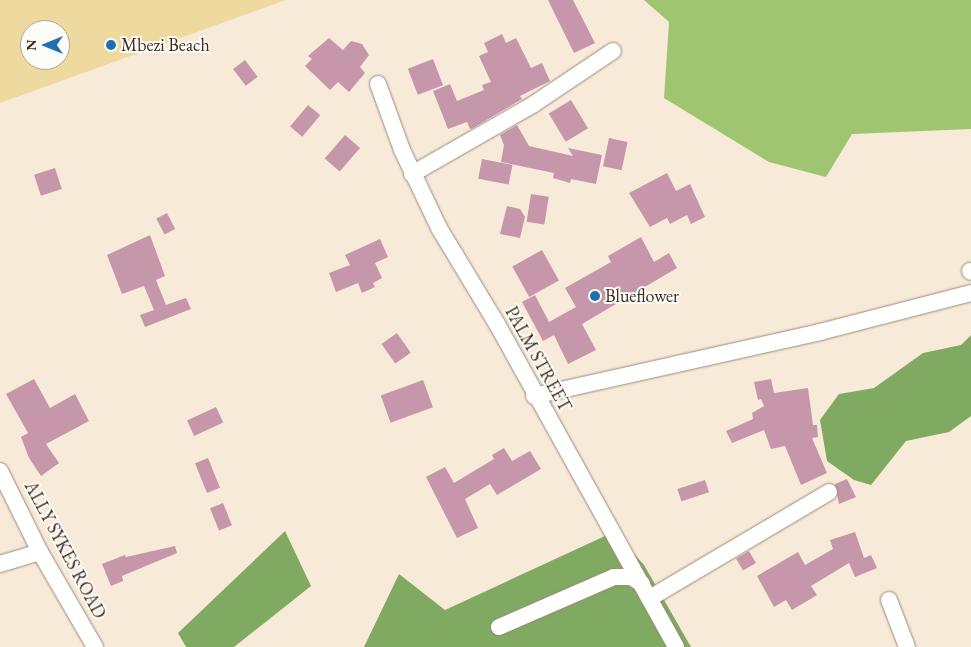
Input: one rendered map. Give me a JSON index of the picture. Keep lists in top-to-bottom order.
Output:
{
  "streets": {
    "street": ["PALM STREET", "ALLY SYKES ROAD"]
  },
  "places": ["Mbezi Beach", "Blueflower"],
  "north": "left"
}
